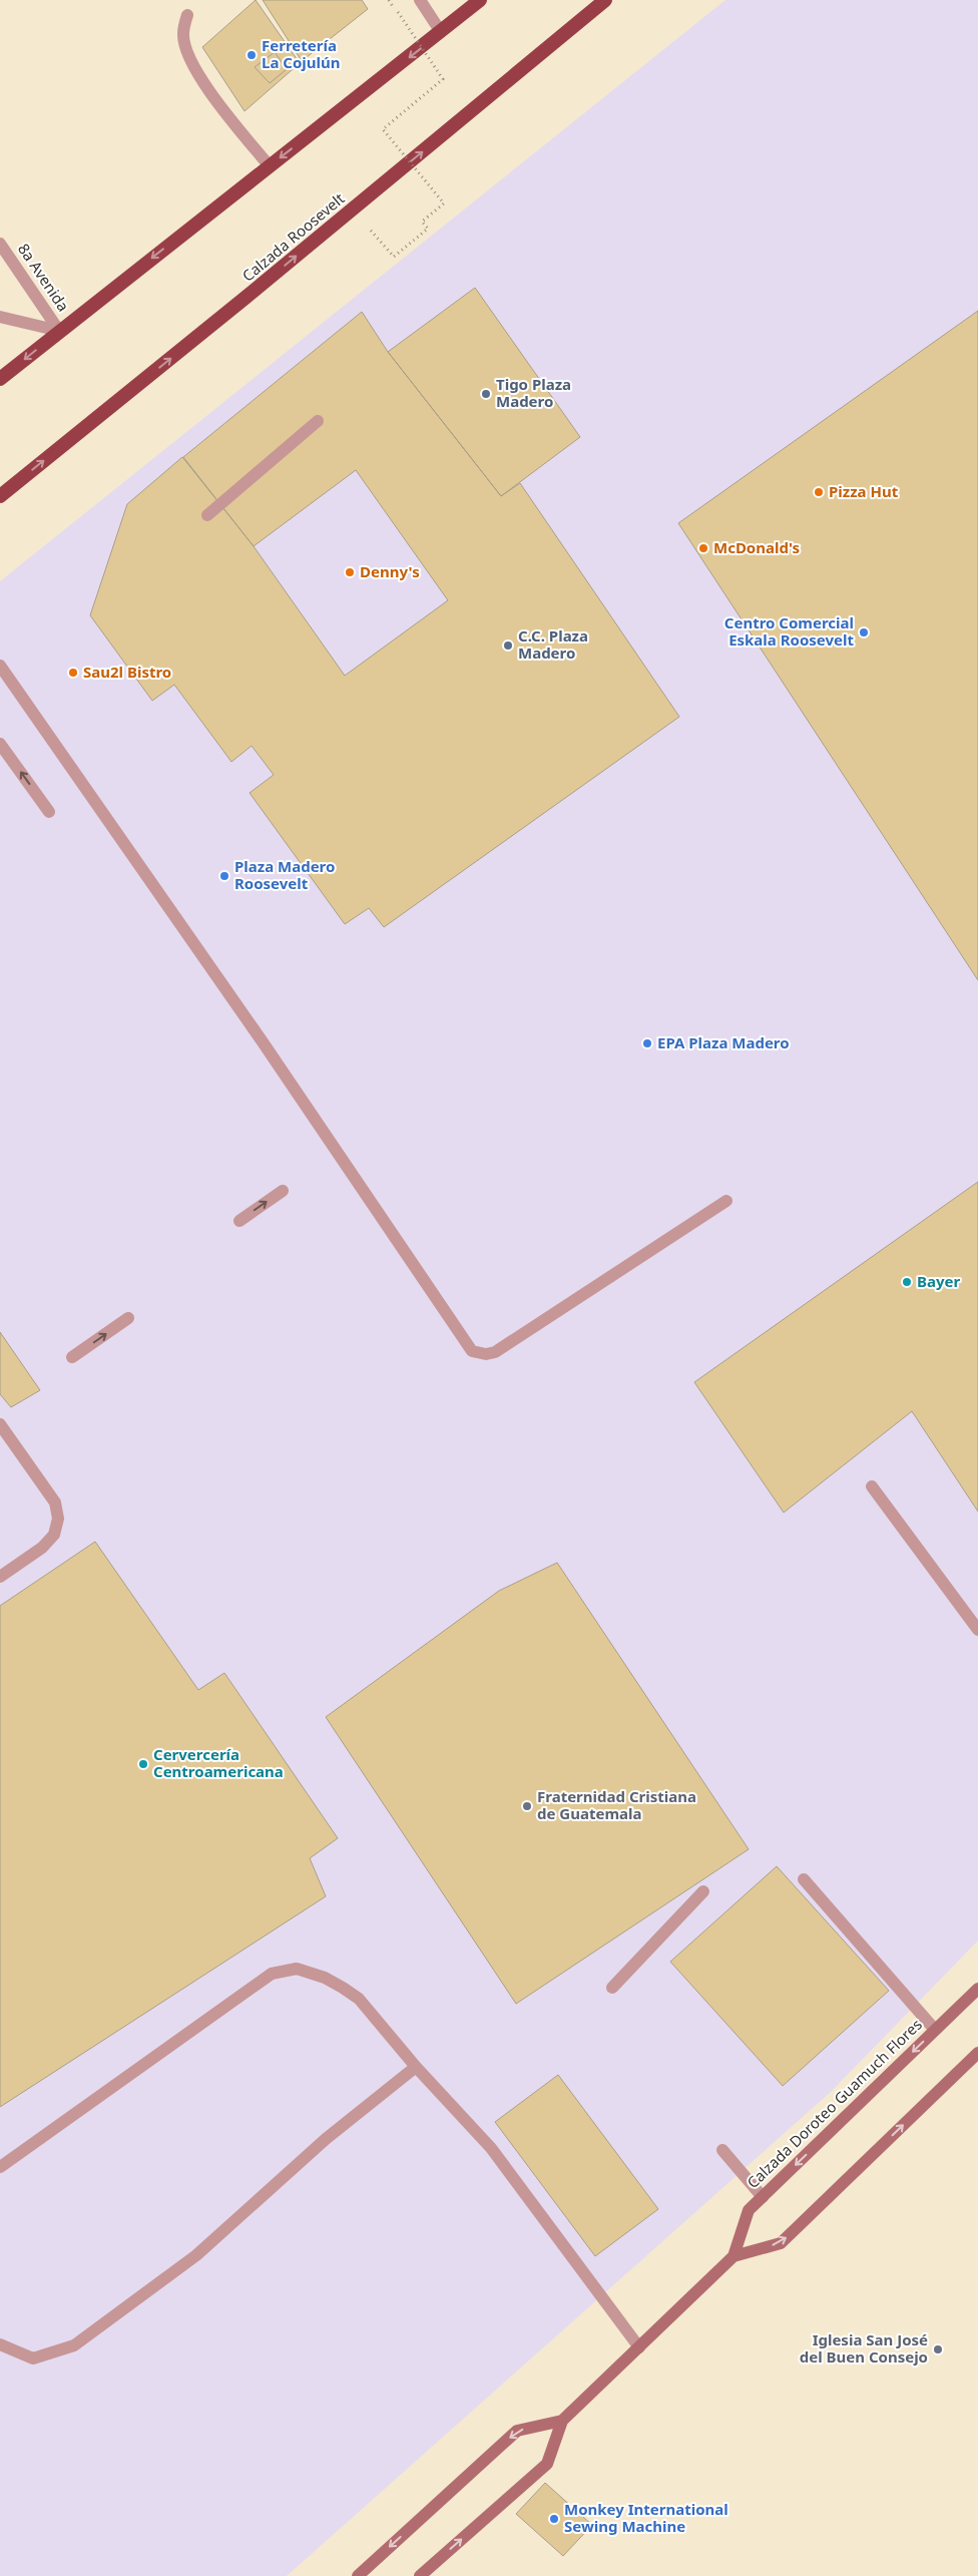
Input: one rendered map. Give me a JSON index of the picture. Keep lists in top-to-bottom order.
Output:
{
  "streets": {
    "highway": ["Calzada Roosevelt"],
    "main road": ["Calzada Doroteo Guamuch Flores"],
    "street": ["8a Avenida"]
  },
  "places": [
    "Ferretería La Cojulún",
    "Tigo Plaza Madero",
    "Pizza Hut",
    "McDonald's",
    "Denny's",
    "Centro Comercial Eskala Roosevelt",
    "C.C. Plaza Madero",
    "Sau2l Bistro",
    "Plaza Madero Roosevelt",
    "EPA Plaza Madero",
    "Bayer",
    "Cervercería Centroamericana",
    "Fraternidad Cristiana de Guatemala",
    "Iglesia San José del Buen Consejo",
    "Monkey International Sewing Machine"
  ]
}
